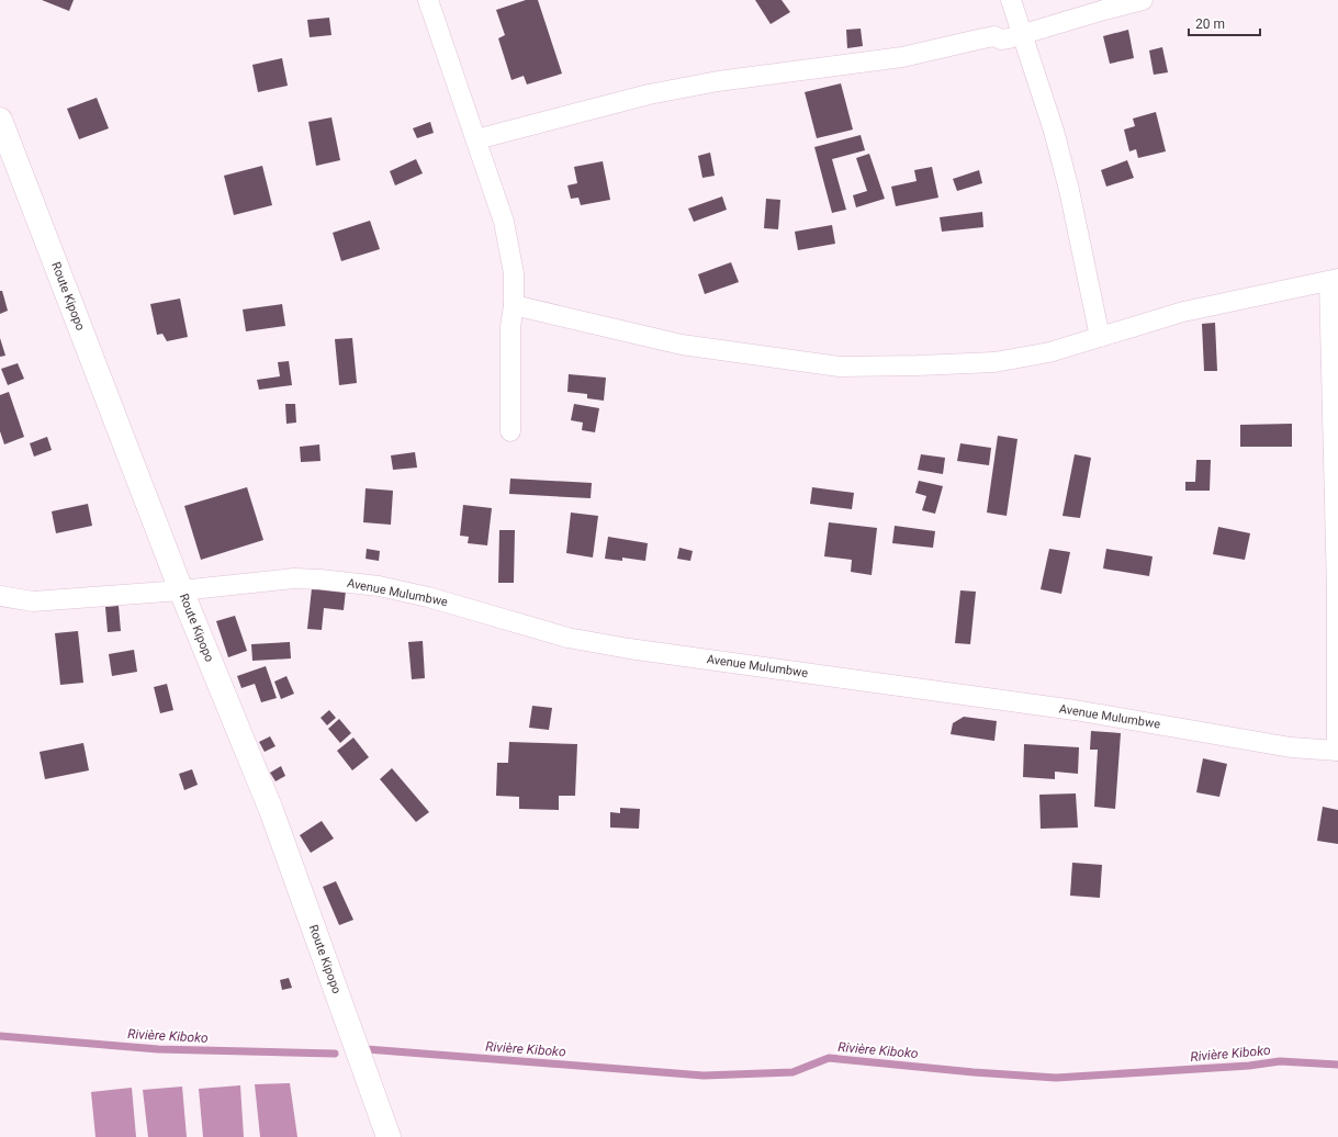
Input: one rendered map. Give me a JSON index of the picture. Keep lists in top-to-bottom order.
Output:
{
  "streets": {
    "main road": ["Route Kipopo"],
    "street": ["Avenue Mulumbwe"]
  },
  "crossings": [
    ["Route Kipopo", "Avenue Mulumbwe"]
  ],
  "water": ["Rivière Kiboko"],
  "scale_bar": "20 m"
}
